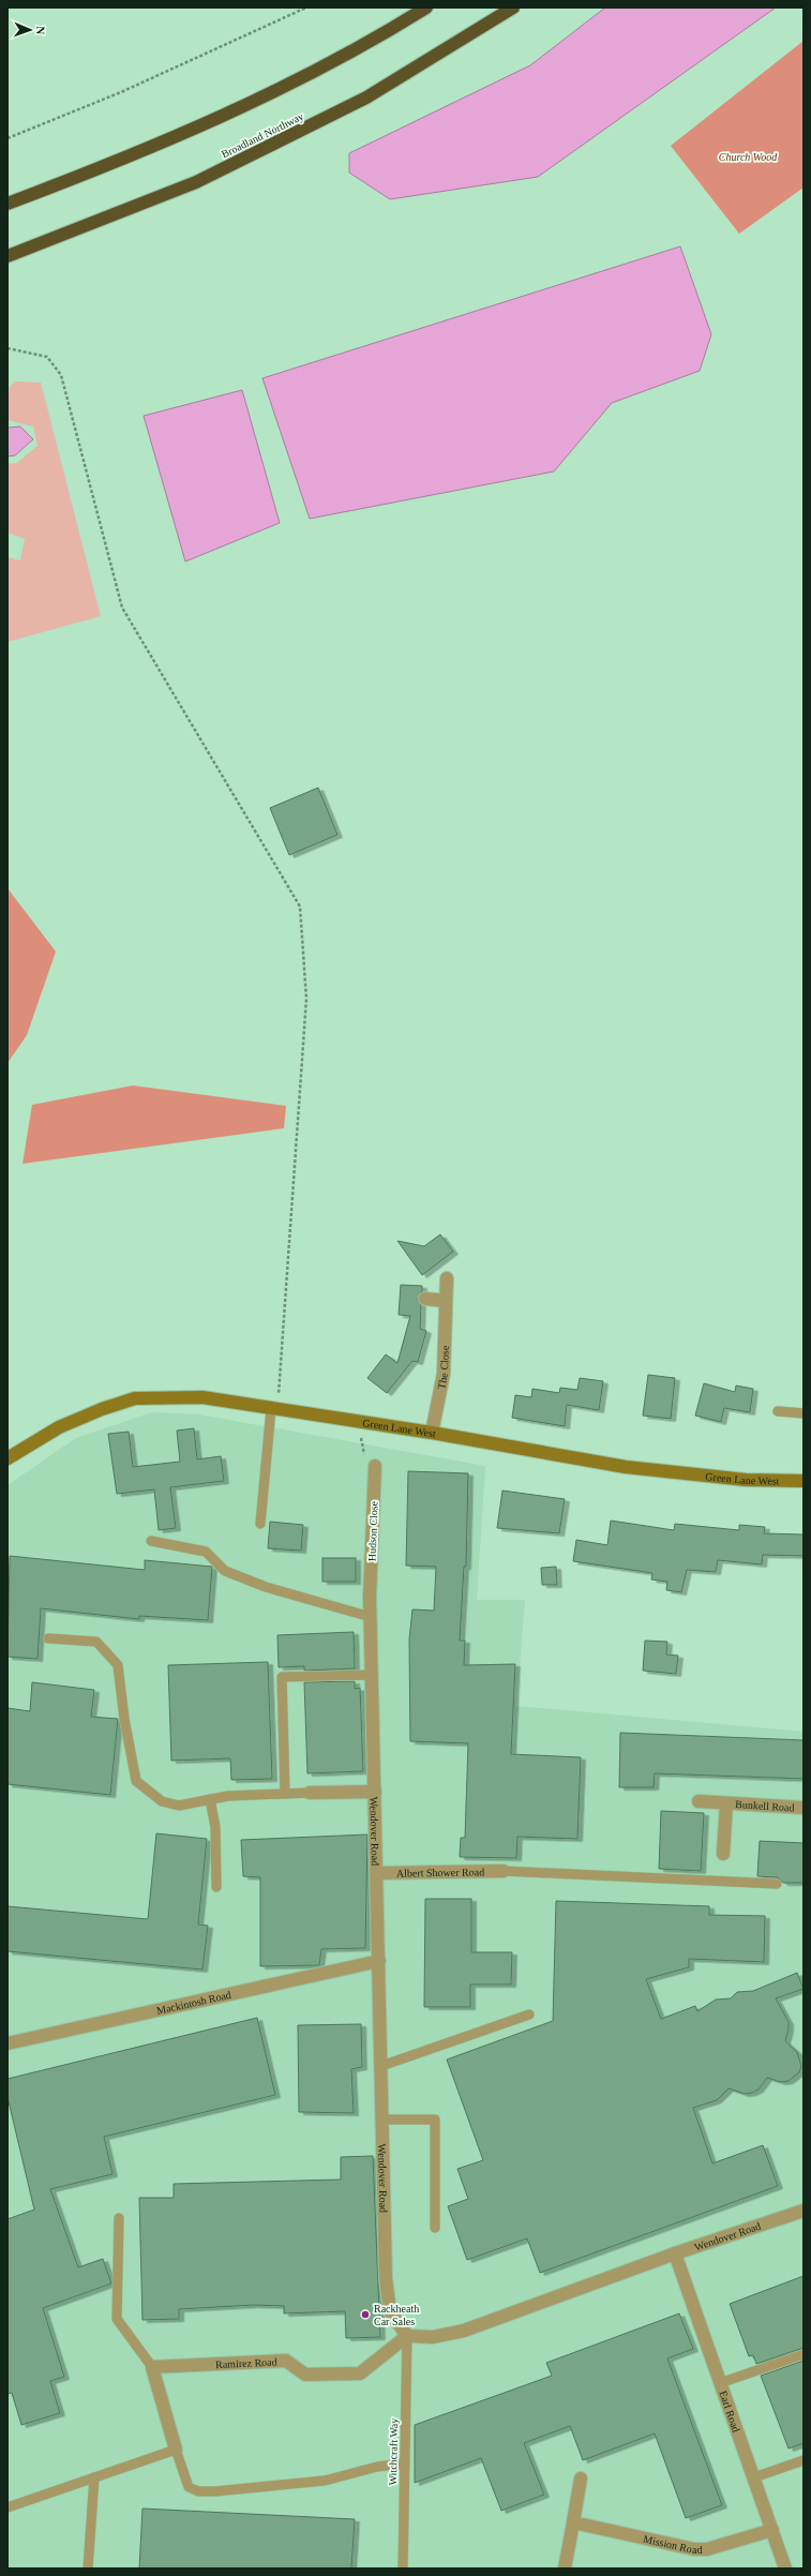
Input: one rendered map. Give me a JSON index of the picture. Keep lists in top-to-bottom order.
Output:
{
  "streets": {
    "highway": ["Broadland Northway"],
    "street": [
      "The Close",
      "Green Lane West",
      "Hudson Close",
      "Bunkell Road",
      "Wendover Road",
      "Albert Shower Road",
      "Mackintosh Road",
      "Ramirez Road",
      "Earl Road",
      "Mission Road"
    ],
    "lane": ["Witchcraft Way"]
  },
  "crossings": [
    ["The Close", "Green Lane West"],
    ["Hudson Close", "Wendover Road"],
    ["Wendover Road", "Albert Shower Road"],
    ["Wendover Road", "Mackintosh Road"],
    ["Wendover Road", "Ramirez Road"],
    ["Wendover Road", "Earl Road"],
    ["Wendover Road", "Witchcraft Way"],
    ["Ramirez Road", "Witchcraft Way"],
    ["Earl Road", "Mission Road"]
  ],
  "parks": ["Church Wood"],
  "places": ["Rackheath Car Sales"],
  "north": "right"
}
